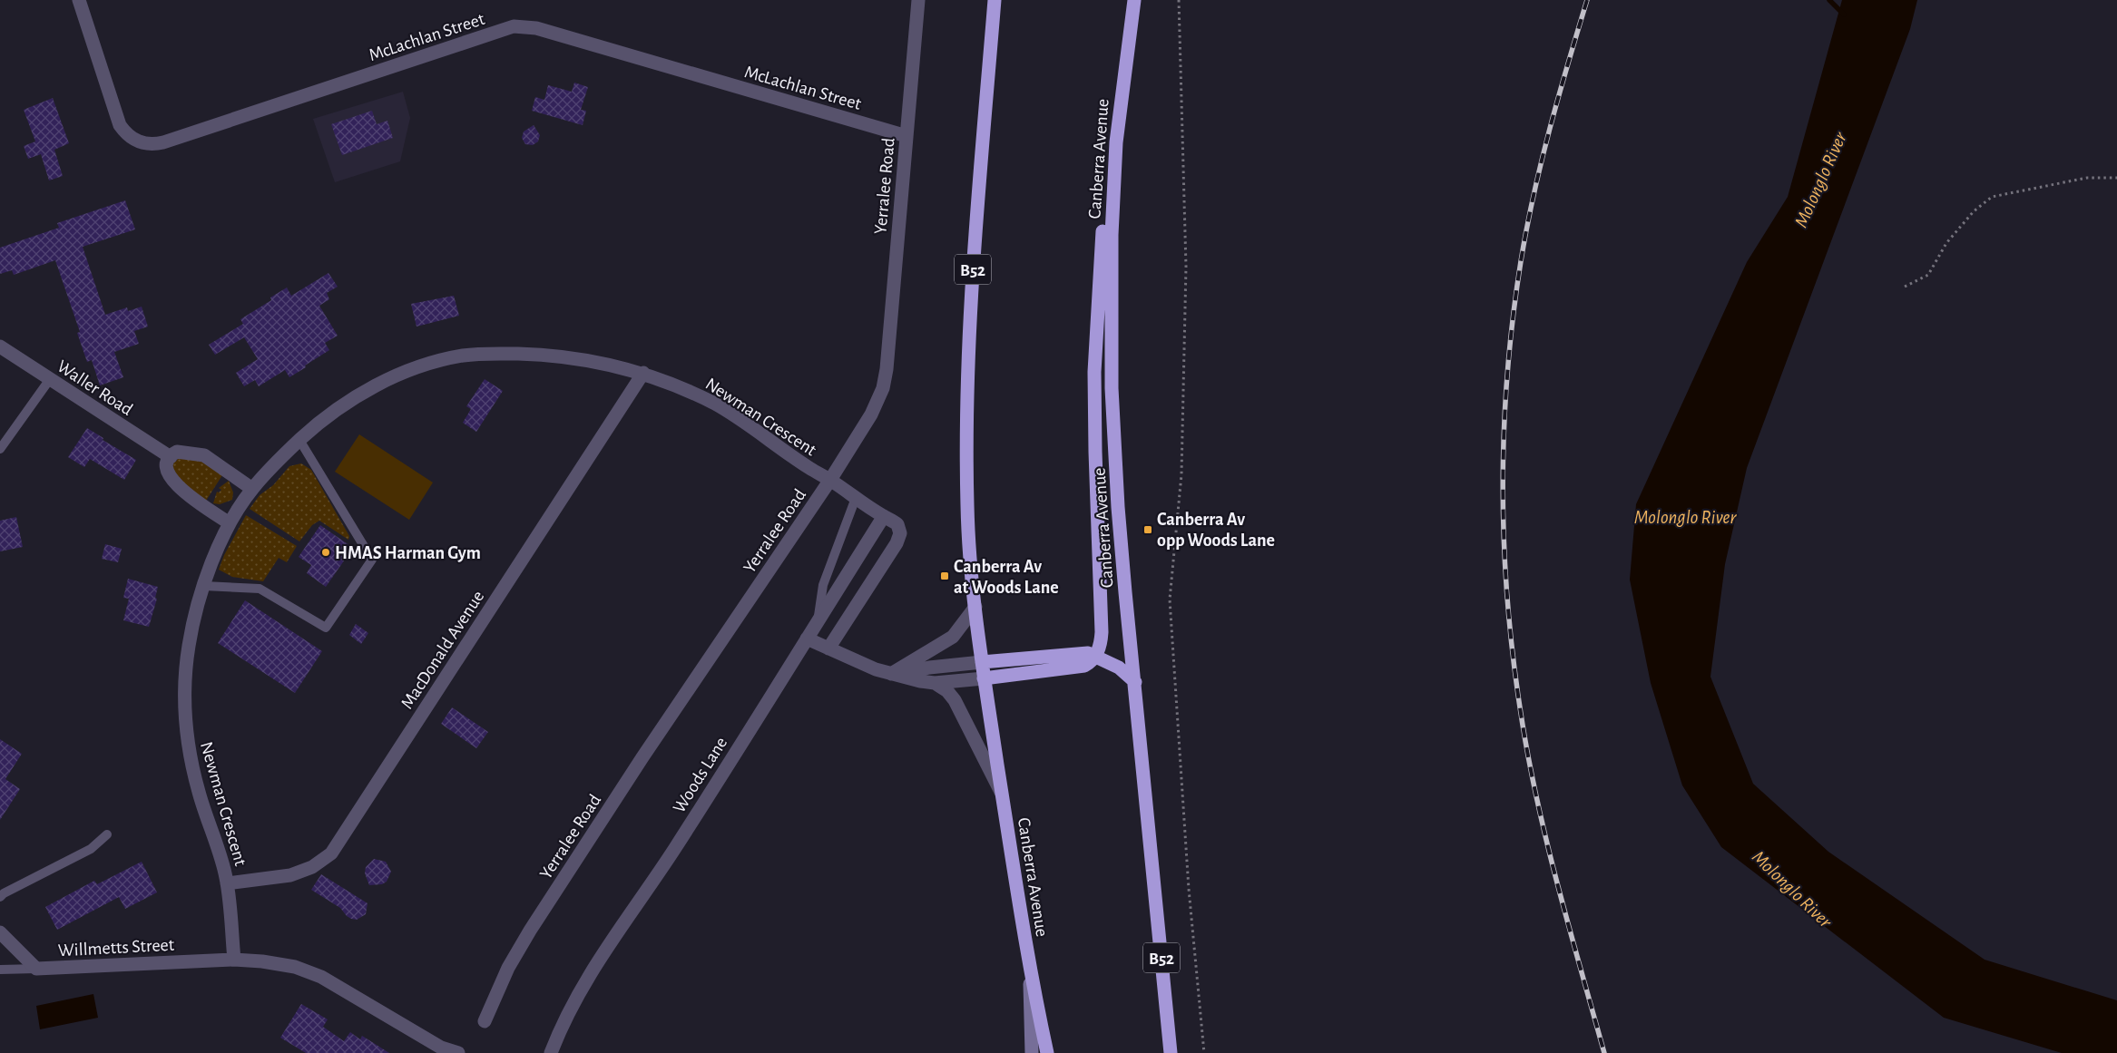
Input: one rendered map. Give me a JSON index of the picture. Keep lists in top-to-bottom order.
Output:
{
  "streets": {
    "highway": ["Canberra Avenue", "B52"],
    "street": [
      "McLachlan Street",
      "Yerralee Road",
      "Waller Road",
      "Newman Crescent",
      "MacDonald Avenue",
      "Woods Lane",
      "Willmetts Street"
    ]
  },
  "crossings": [
    ["McLachlan Street", "Yerralee Road"],
    ["Yerralee Road", "Newman Crescent"],
    ["Newman Crescent", "MacDonald Avenue"],
    ["Newman Crescent", "Woods Lane"],
    ["Newman Crescent", "Willmetts Street"]
  ],
  "water": ["Molonglo River"],
  "places": {
    "transit": ["Canberra Av opp Woods Lane", "Canberra Av at Woods Lane"],
    "other": ["HMAS Harman Gym"]
  }
}
